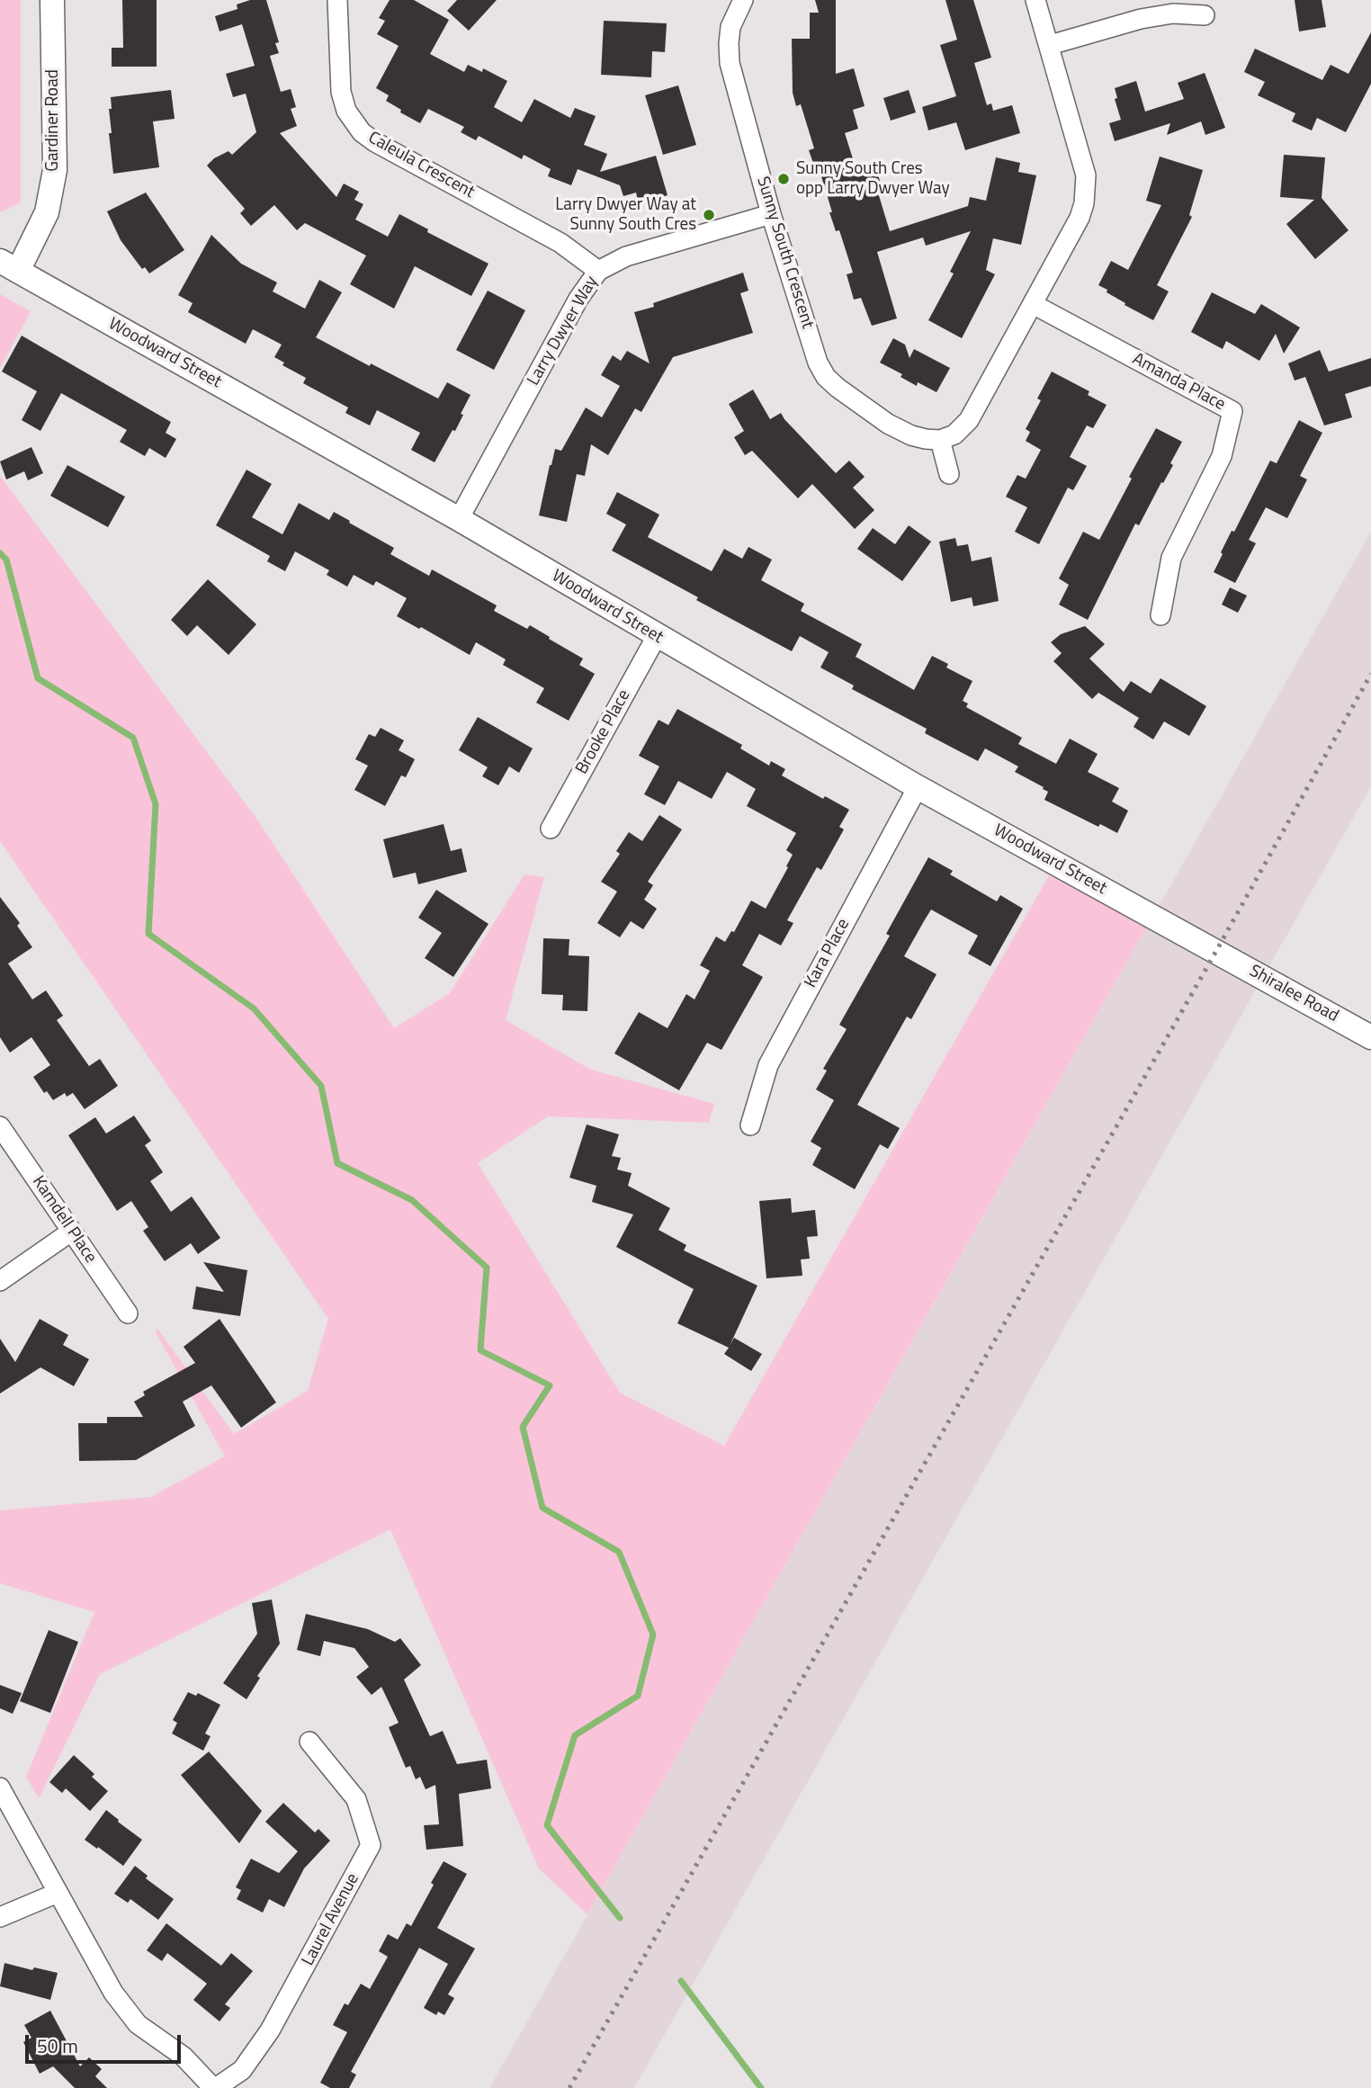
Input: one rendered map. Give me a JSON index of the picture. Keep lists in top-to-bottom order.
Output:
{
  "streets": {
    "street": [
      "Gardiner Road",
      "Caleula Crescent",
      "Sunny South Crescent",
      "Larry Dwyer Way",
      "Woodward Street",
      "Amanda Place",
      "Brooke Place",
      "Kara Place",
      "Shiralee Road",
      "Kamdell Place",
      "Laurel Avenue"
    ]
  },
  "crossings": [
    ["Gardiner Road", "Woodward Street"],
    ["Caleula Crescent", "Larry Dwyer Way"],
    ["Sunny South Crescent", "Larry Dwyer Way"],
    ["Larry Dwyer Way", "Woodward Street"],
    ["Woodward Street", "Brooke Place"],
    ["Woodward Street", "Kara Place"],
    ["Woodward Street", "Shiralee Road"]
  ],
  "places": ["Sunny South Cres opp Larry Dwyer Way", "Larry Dwyer Way at Sunny South Cres"],
  "scale_bar": "50 m"
}
